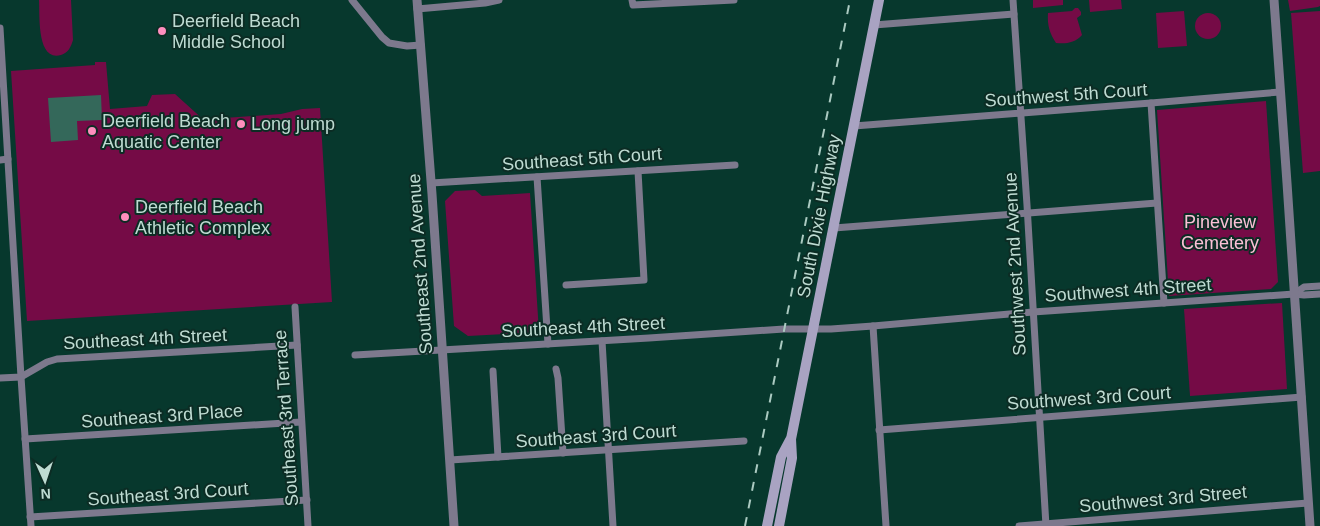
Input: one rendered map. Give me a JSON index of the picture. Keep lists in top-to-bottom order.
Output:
{
  "streets": {
    "main road": ["South Dixie Highway"],
    "street": [
      "Southwest 5th Court",
      "Southeast 5th Court",
      "Southeast 2nd Avenue",
      "Southwest 2nd Avenue",
      "Southwest 4th Street",
      "Southeast 4th Street",
      "Southwest 3rd Court",
      "Southeast 3rd Place",
      "Southeast 3rd Terrace",
      "Southeast 3rd Court",
      "Southwest 3rd Street"
    ]
  },
  "crossings": [
    ["Southwest 5th Court", "South Dixie Highway"],
    ["Southwest 5th Court", "Southwest 2nd Avenue"],
    ["Southeast 5th Court", "Southeast 2nd Avenue"],
    ["South Dixie Highway", "Southwest 4th Street"],
    ["South Dixie Highway", "Southeast 4th Street"],
    ["Southeast 2nd Avenue", "Southeast 4th Street"],
    ["Southeast 2nd Avenue", "Southeast 3rd Court"],
    ["Southwest 2nd Avenue", "Southwest 4th Street"],
    ["Southwest 2nd Avenue", "Southwest 3rd Court"],
    ["Southwest 2nd Avenue", "Southwest 3rd Street"],
    ["Southwest 4th Street", "Southeast 4th Street"],
    ["Southeast 4th Street", "Southeast 3rd Terrace"],
    ["Southeast 3rd Place", "Southeast 3rd Terrace"],
    ["Southeast 3rd Terrace", "Southeast 3rd Court"]
  ],
  "parks": ["Pineview Cemetery"],
  "places": [
    "Deerfield Beach Middle School",
    "Long jump",
    "Deerfield Beach Aquatic Center",
    "Deerfield Beach Athletic Complex"
  ],
  "north": "bottom"
}
